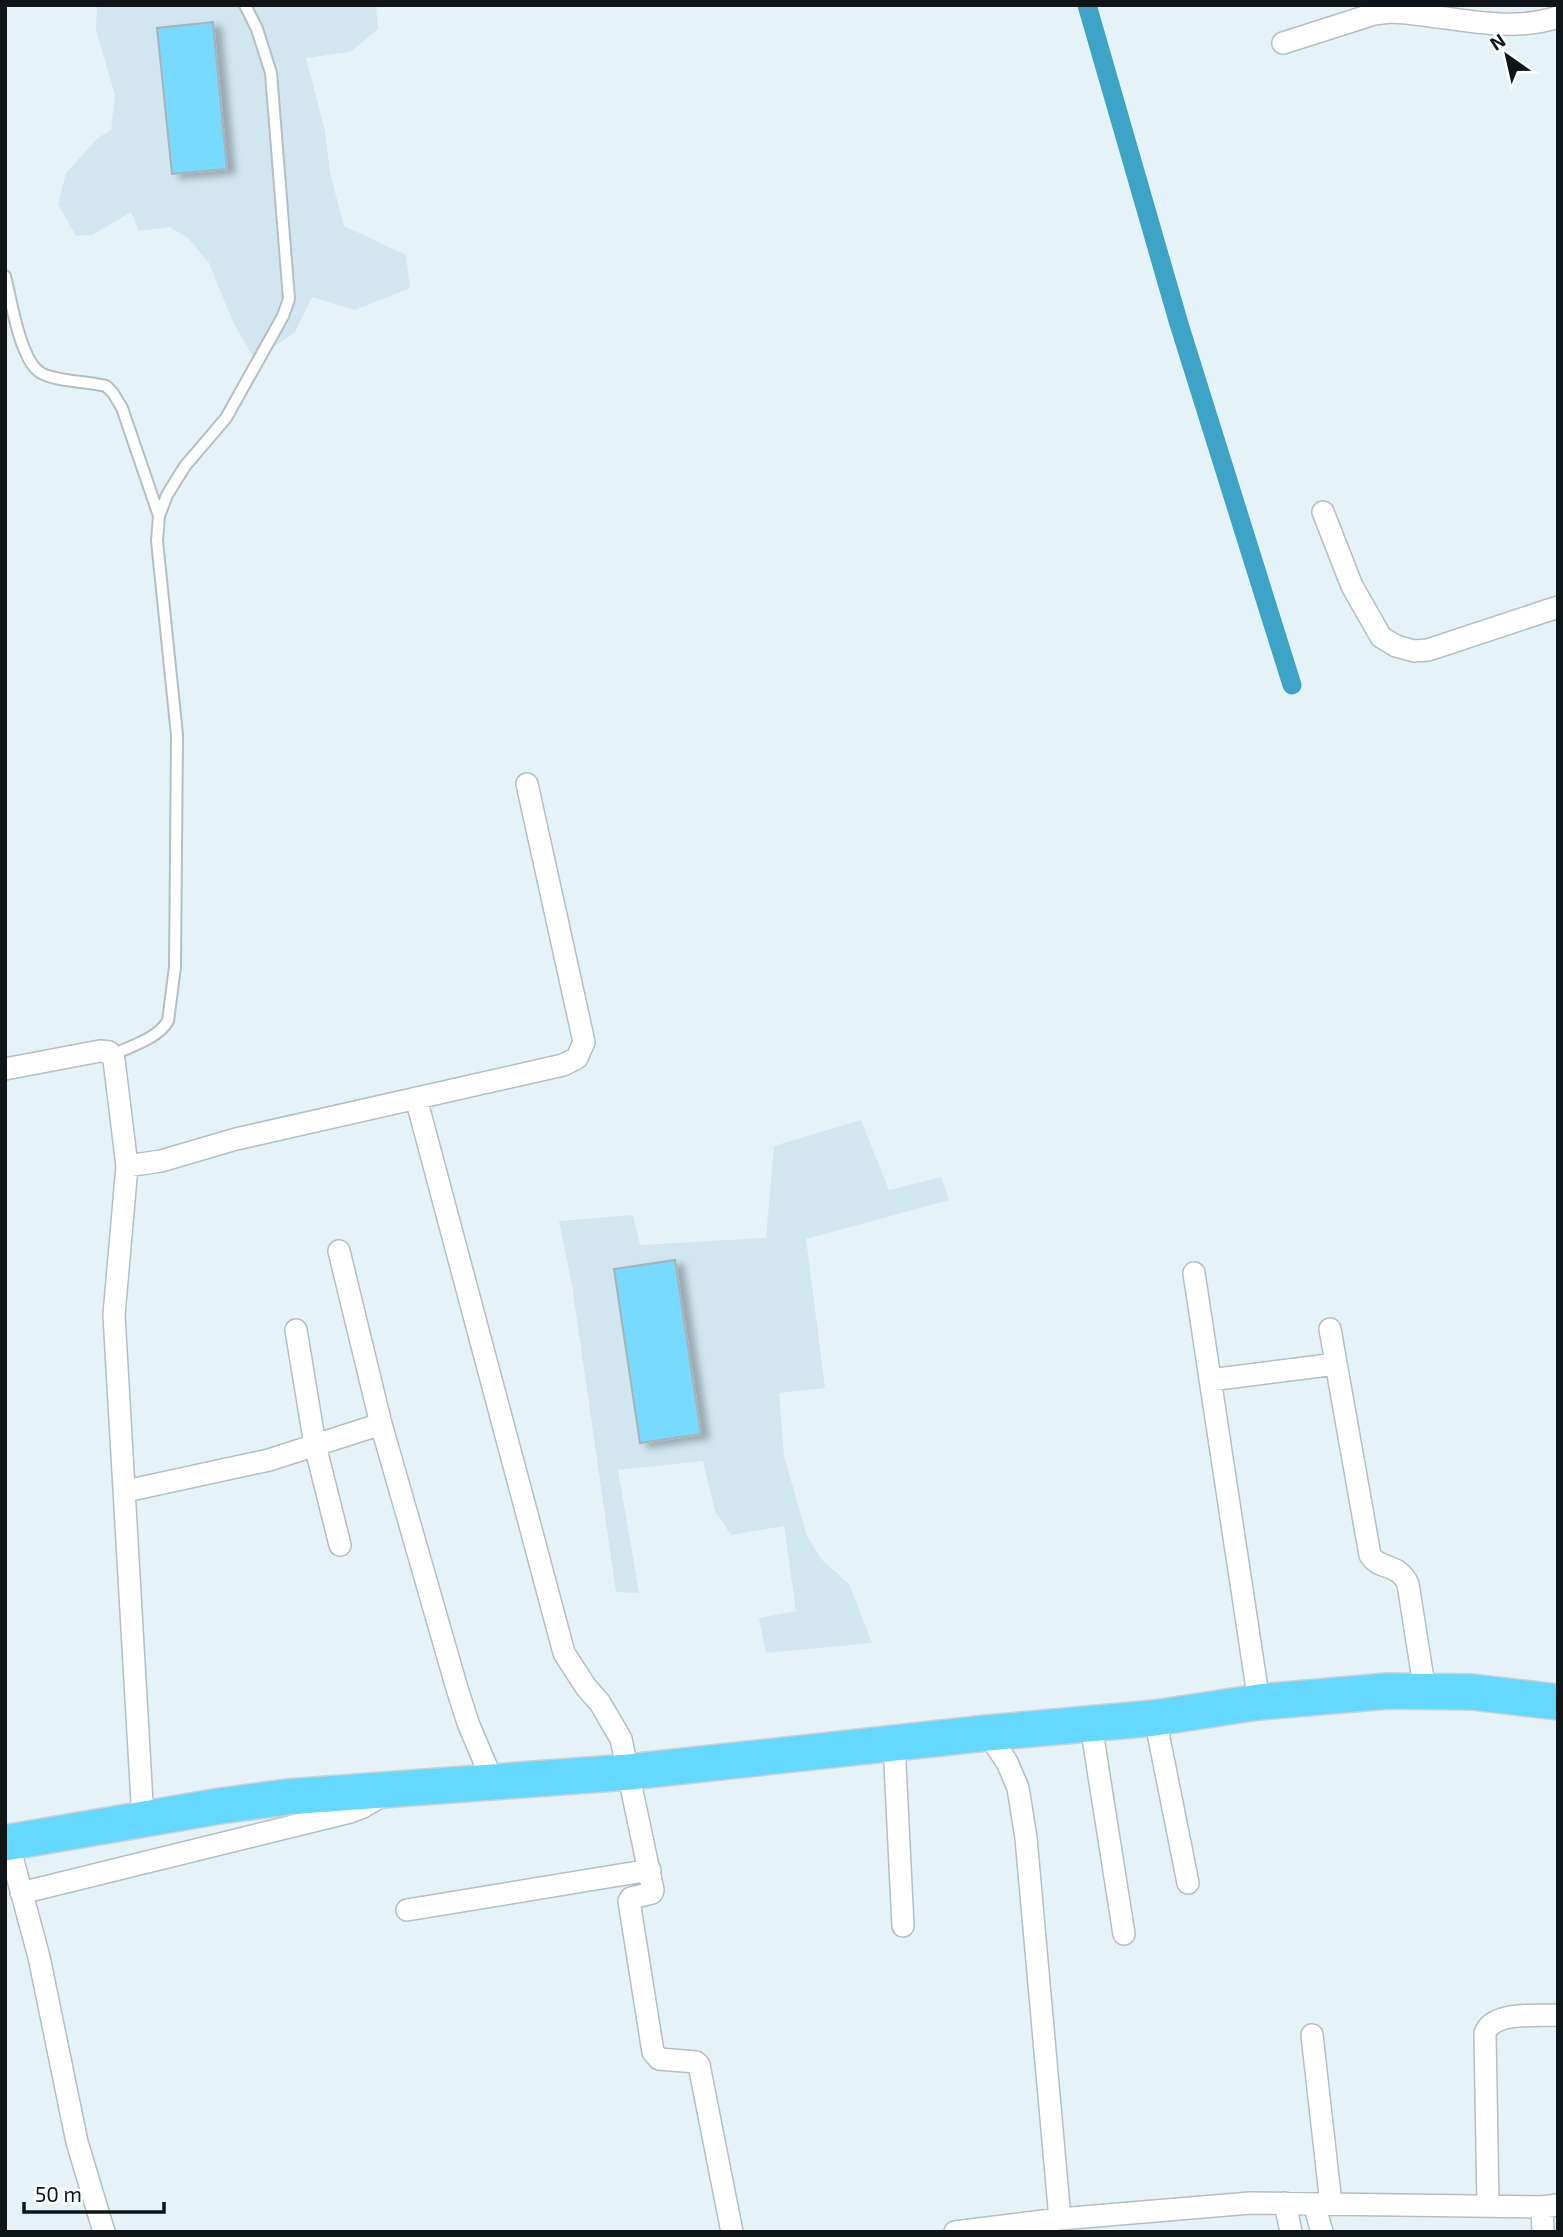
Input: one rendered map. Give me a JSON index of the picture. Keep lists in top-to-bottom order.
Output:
{
  "scale_bar": "50 m",
  "north": "top left"
}
